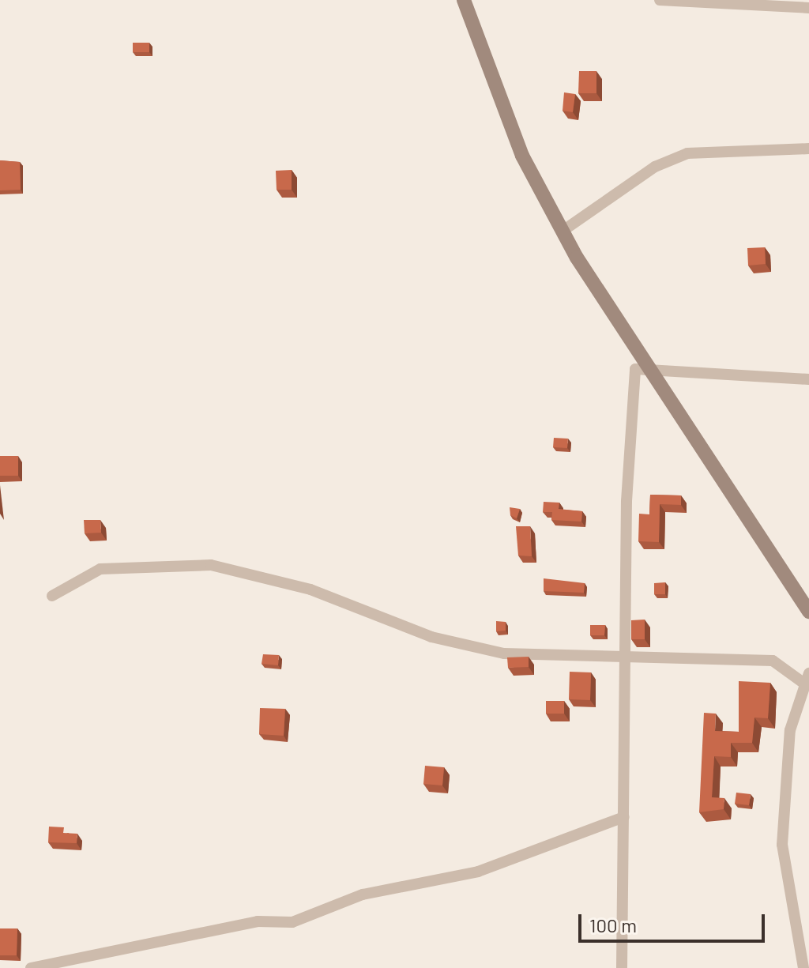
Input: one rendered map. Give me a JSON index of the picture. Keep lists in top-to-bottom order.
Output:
{
  "scale_bar": "100 m"
}
